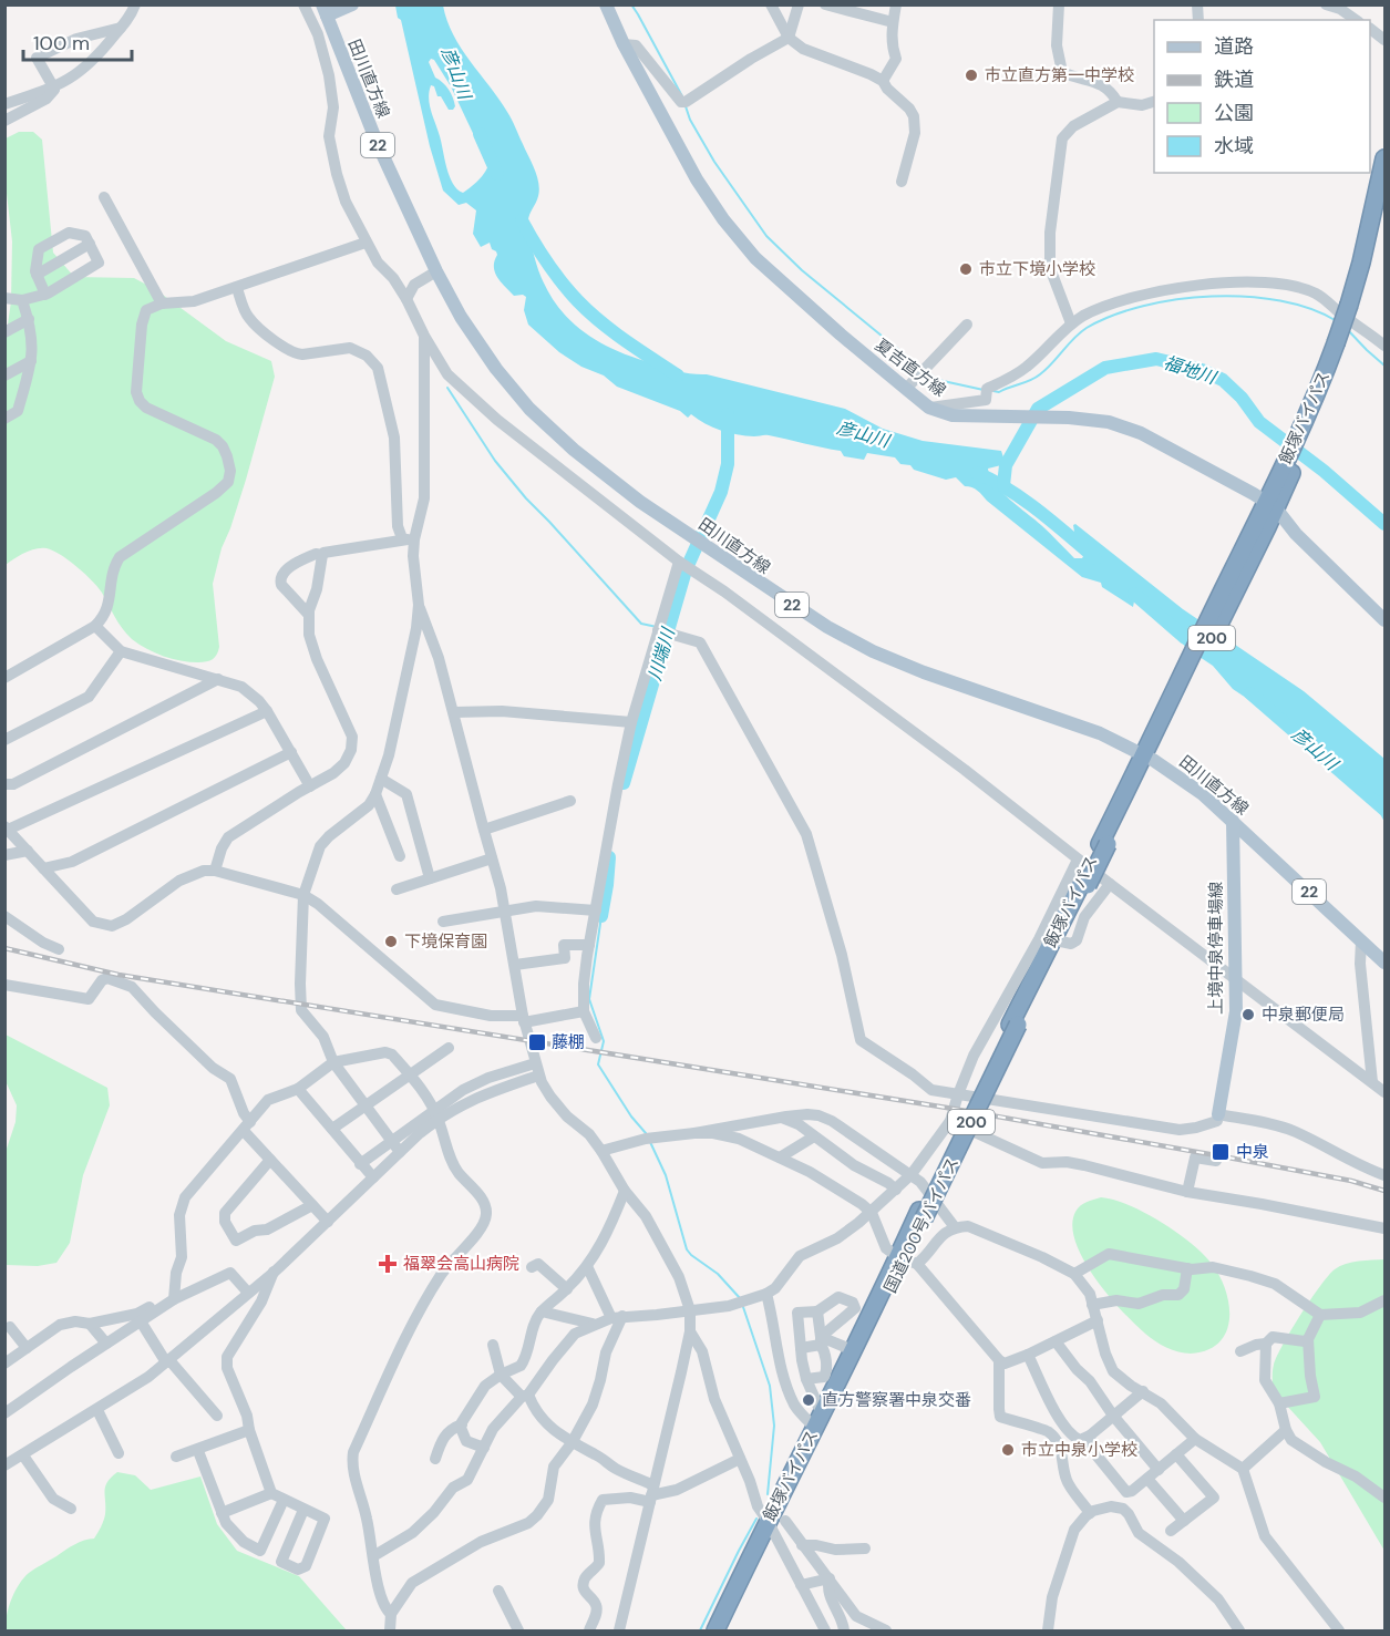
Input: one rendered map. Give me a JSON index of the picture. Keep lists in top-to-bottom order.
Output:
{
  "streets": {
    "highway": ["飯塚バイパス", "200", "国道200号バイパス"],
    "main road": [
      "田川直方線",
      "22",
      "夏吉直方線",
      "上境中泉停車場線"
    ]
  },
  "crossings": [
    ["田川直方線", "200"],
    ["田川直方線", "上境中泉停車場線"],
    ["田川直方線", "国道200号バイパス"],
    ["夏吉直方線", "200"],
    ["飯塚バイパス", "国道200号バイパス"],
    ["200", "国道200号バイパス"]
  ],
  "water": ["彦山川", "福地川", "川端川"],
  "places": {
    "other": [
      "市立直方第一中学校",
      "市立下境小学校",
      "下境保育園",
      "中泉郵便局",
      "直方警察署中泉交番",
      "市立中泉小学校"
    ],
    "transit": ["藤棚", "中泉"],
    "health": ["福翠会高山病院"]
  },
  "legend": [
    "道路",
    "鉄道",
    "公園",
    "水域"
  ],
  "scale_bar": "100 m"
}
